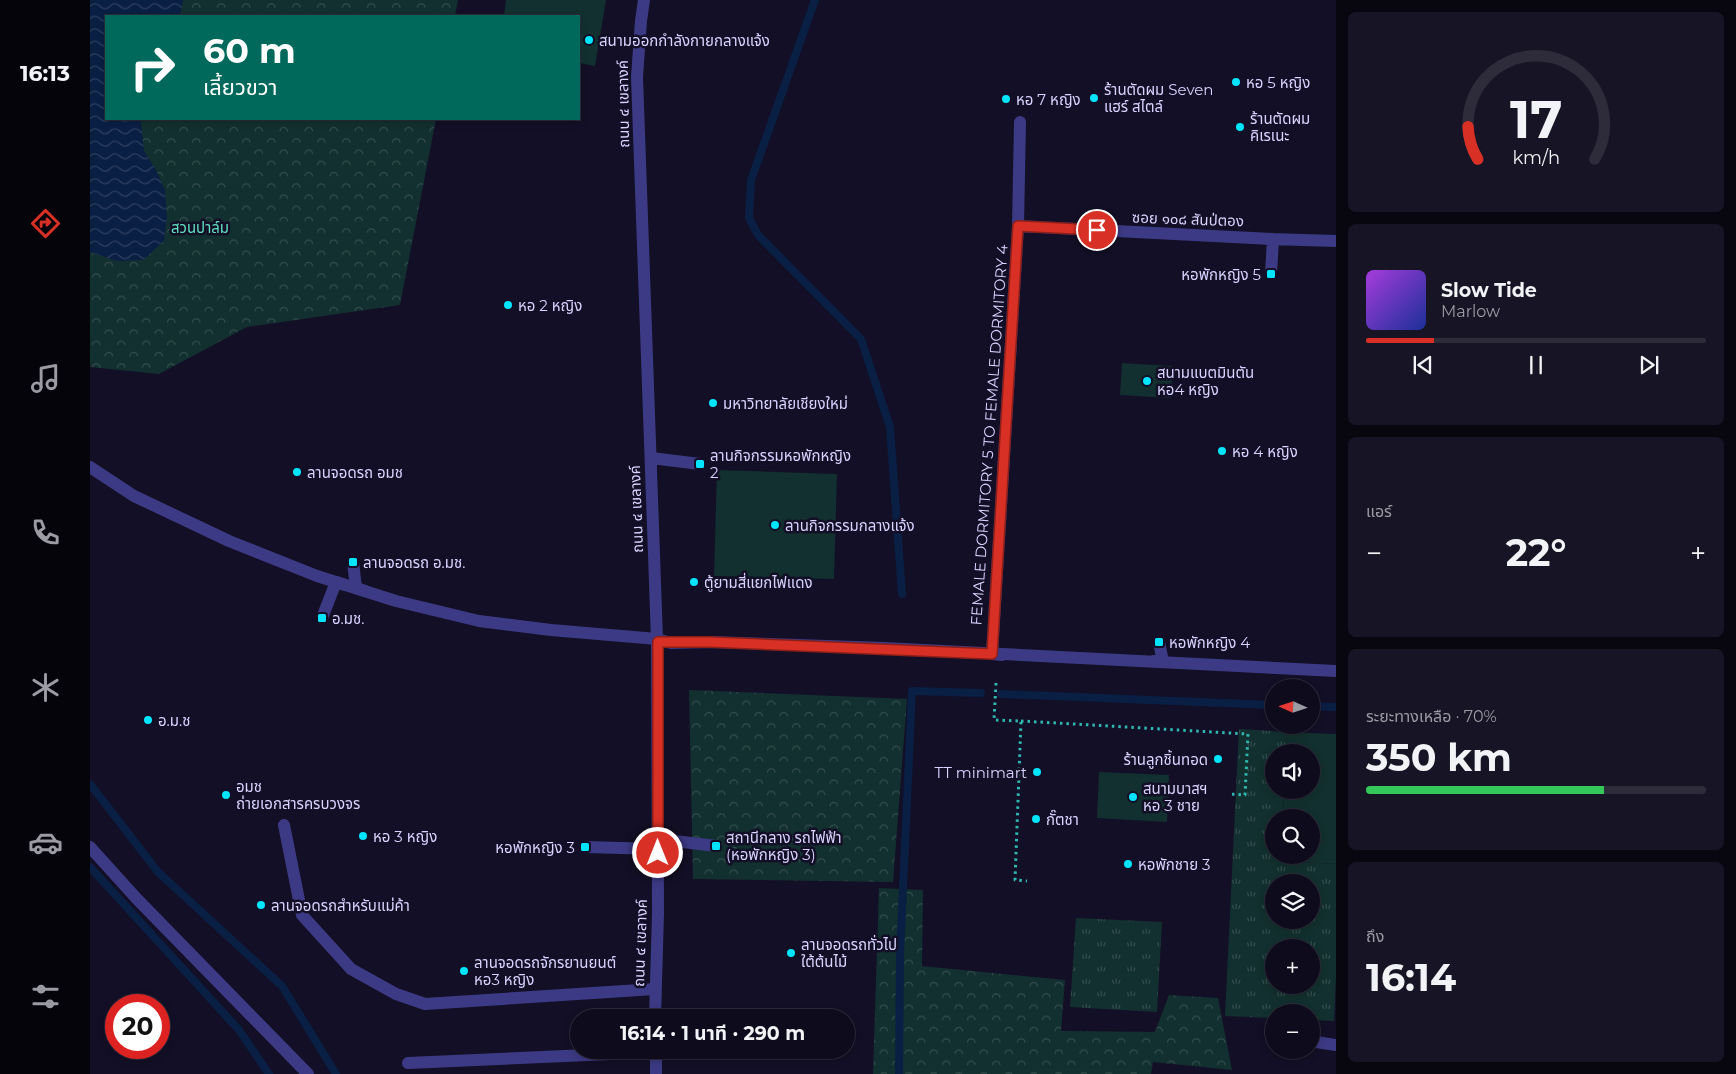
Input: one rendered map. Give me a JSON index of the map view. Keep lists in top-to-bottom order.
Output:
{
  "streets": {
    "street": ["FEMALE DORMITORY 5 TO FEMALE DORMITORY 4"]
  },
  "parks": ["สวนปาล์ม"],
  "places": {
    "other": [
      "สนามออกกำลังกายกลางแจ้ง",
      "หอ 5 หญิง",
      "ร้านตัดผม Seven แฮร์ สไตล์",
      "หอ 7 หญิง",
      "ร้านตัดผม คิเรเนะ",
      "หอ 2 หญิง",
      "สนามแบตมินตัน หอ4 หญิง",
      "มหาวิทยาลัยเชียงใหม่",
      "หอ 4 หญิง",
      "ลานจอดรถ อมช",
      "ลานกิจกรรมกลางแจ้ง",
      "ตู้ยามสี่แยกไฟแดง",
      "อ.ม.ช",
      "ร้านลูกชิ้นทอด",
      "TT minimart",
      "อมช ถ่ายเอกสารครบวงจร",
      "สนามบาสฯ หอ 3 ชาย",
      "กั๊ตชา",
      "หอ 3 หญิง",
      "หอพักชาย 3",
      "ลานจอดรถสำหรับแม่ค้า",
      "ลานจอดรถทั่วไป ใต้ต้นไม้",
      "ลานจอดรถจักรยานยนต์ หอ3 หญิง"
    ],
    "transit": [
      "หอพักหญิง 5",
      "ลานกิจกรรมหอพักหญิง 2",
      "ลานจอดรถ อ.มช.",
      "อ.มช.",
      "หอพักหญิง 4",
      "สถานีกลาง รถไฟฟ้า (หอพักหญิง 3)",
      "หอพักหญิง 3"
    ]
  },
  "north": "left",
  "page": {
    "tabs": "16:13",
    "turn": ["60 m", "เลี้ยวขวา"],
    "song": ["Slow Tide", "Marlow"],
    "tile": [
      "แอร์",
      ["ระยะทางเหลือ · 70%", "350 km"],
      ["ถึง", "16:14"]
    ],
    "heat": ["−", "22°", "+"],
    "map_buttons": ["+", "−"],
    "limit": "20",
    "trip": "16:14 · 1 นาที · 290 m",
    "gauge": ["17", "km/h"]
  }
}
